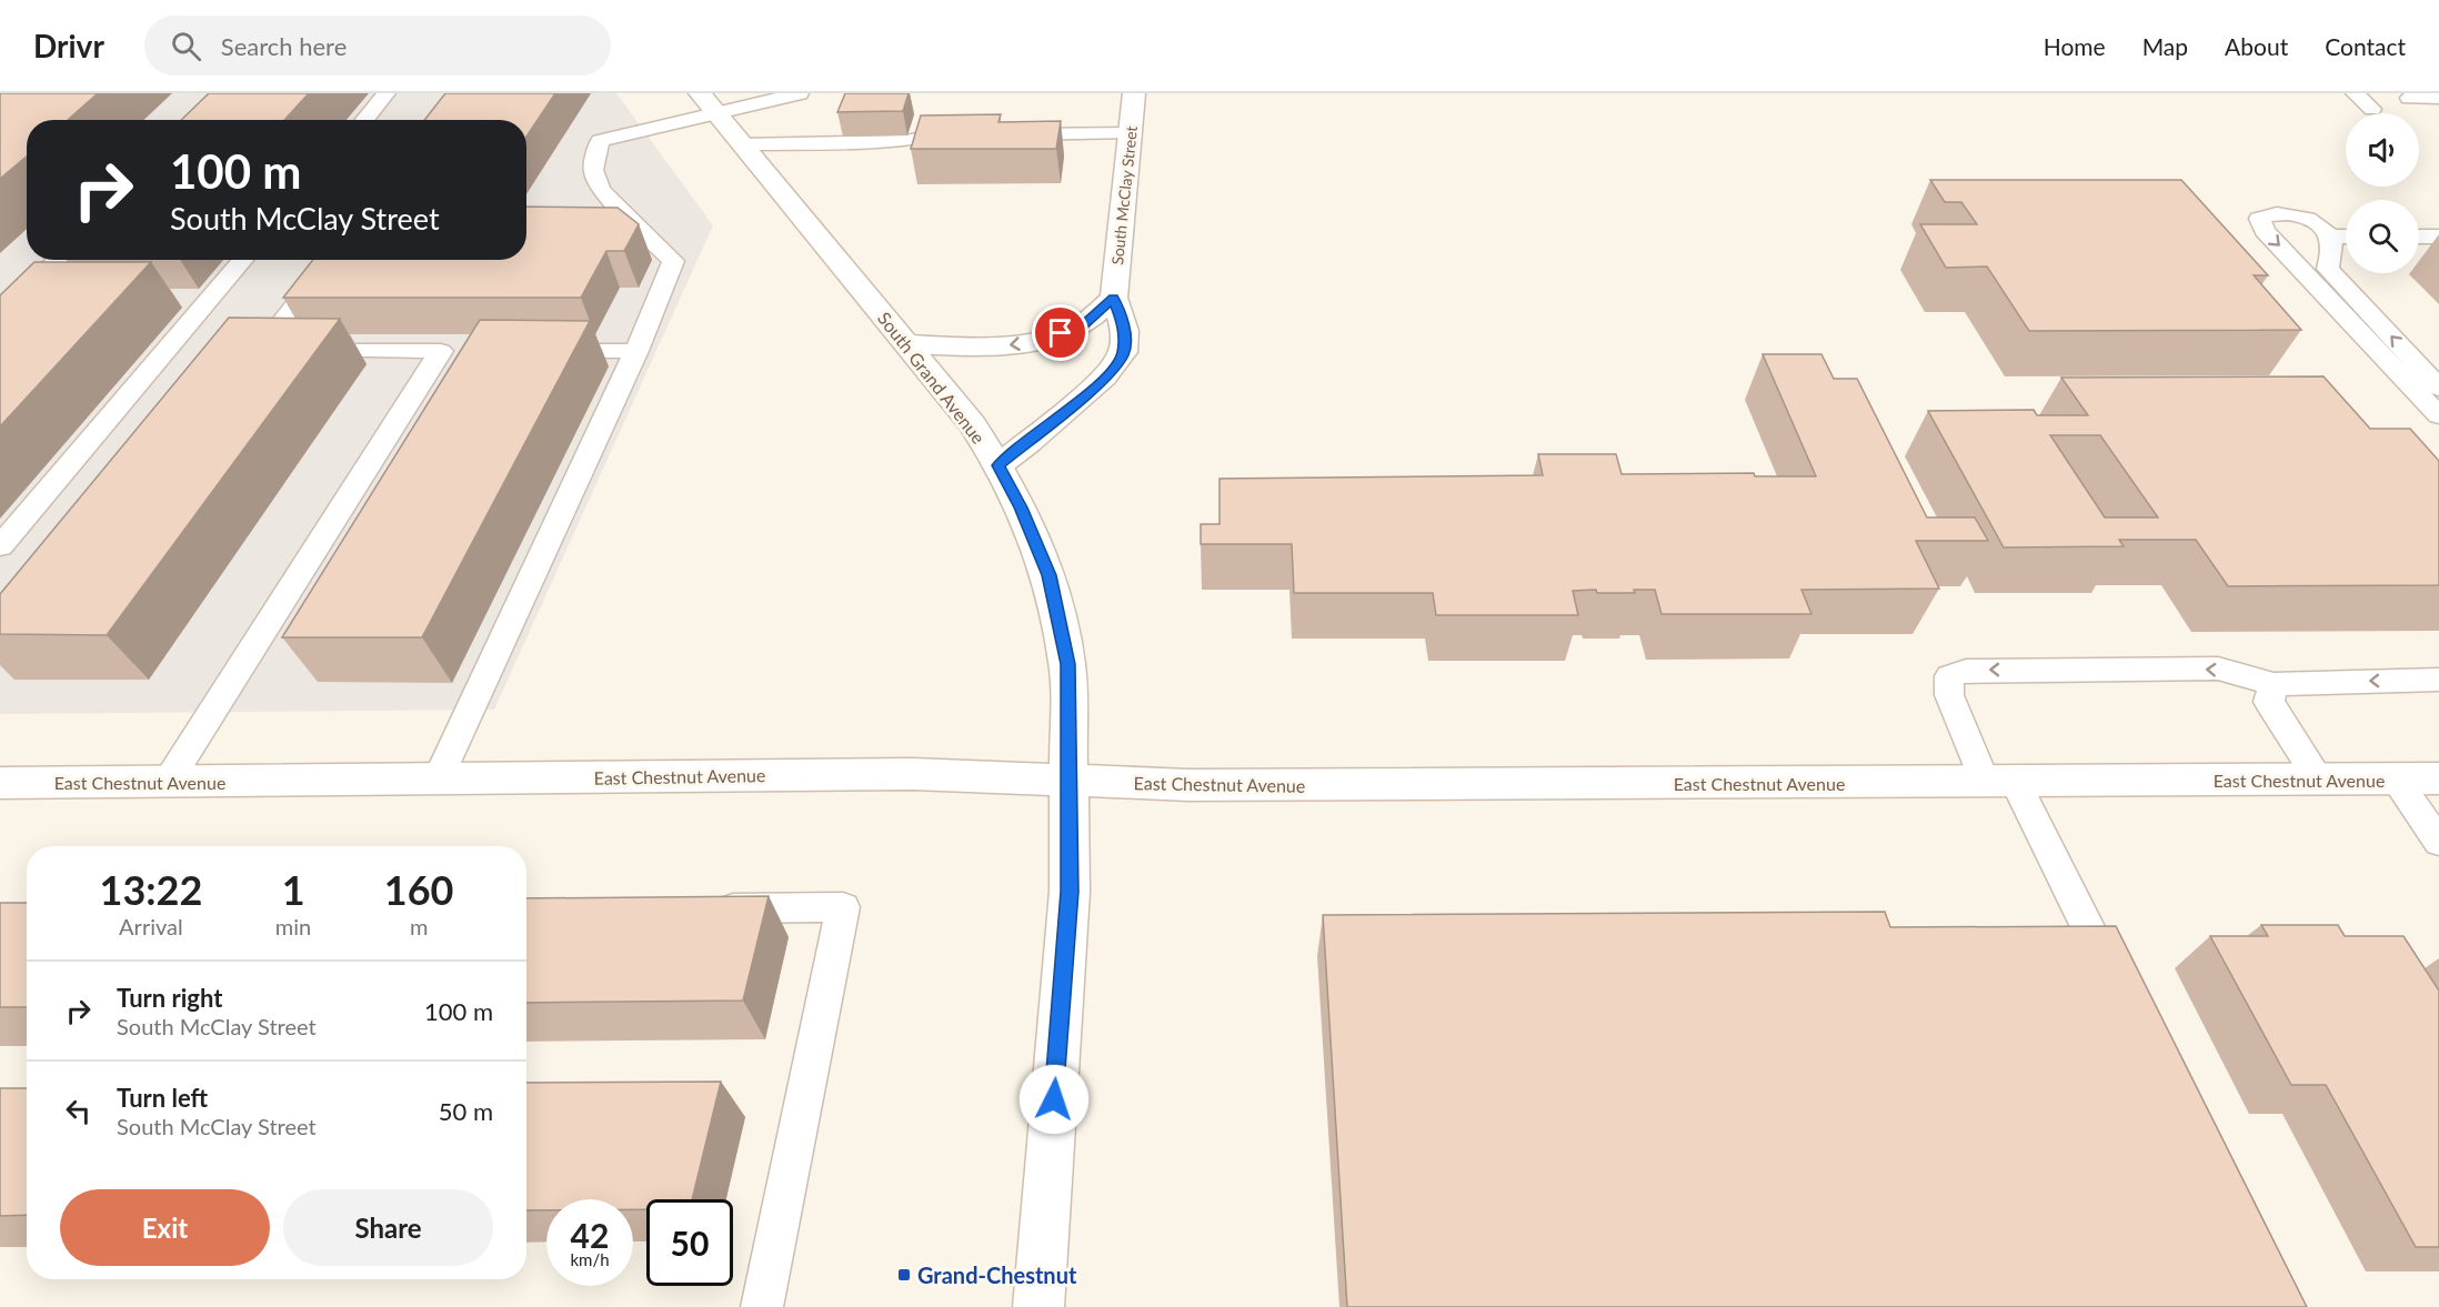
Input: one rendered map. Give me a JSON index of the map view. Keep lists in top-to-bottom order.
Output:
{
  "streets": {
    "street": ["South McClay Street", "South Grand Avenue", "East Chestnut Avenue"]
  },
  "crossings": [
    ["South McClay Street", "South Grand Avenue"],
    ["South Grand Avenue", "East Chestnut Avenue"]
  ],
  "places": {
    "transit": ["Grand-Chestnut"]
  },
  "page": {
    "header": "Drivr",
    "search": "Search here",
    "nav": [
      "Home",
      "Map",
      "About",
      "Contact"
    ],
    "turn": ["100 m", "South McClay Street"],
    "eta": [
      "13:22",
      "Arrival",
      "1",
      "min",
      "160",
      "m"
    ],
    "list": [
      {
        "name": "Turn right",
        "note": "South McClay Street",
        "value": "100 m"
      },
      {
        "name": "Turn left",
        "note": "South McClay Street",
        "value": "50 m"
      }
    ],
    "buttons": ["Exit", "Share"],
    "speed": "42 km/h",
    "limit": "50"
  }
}
